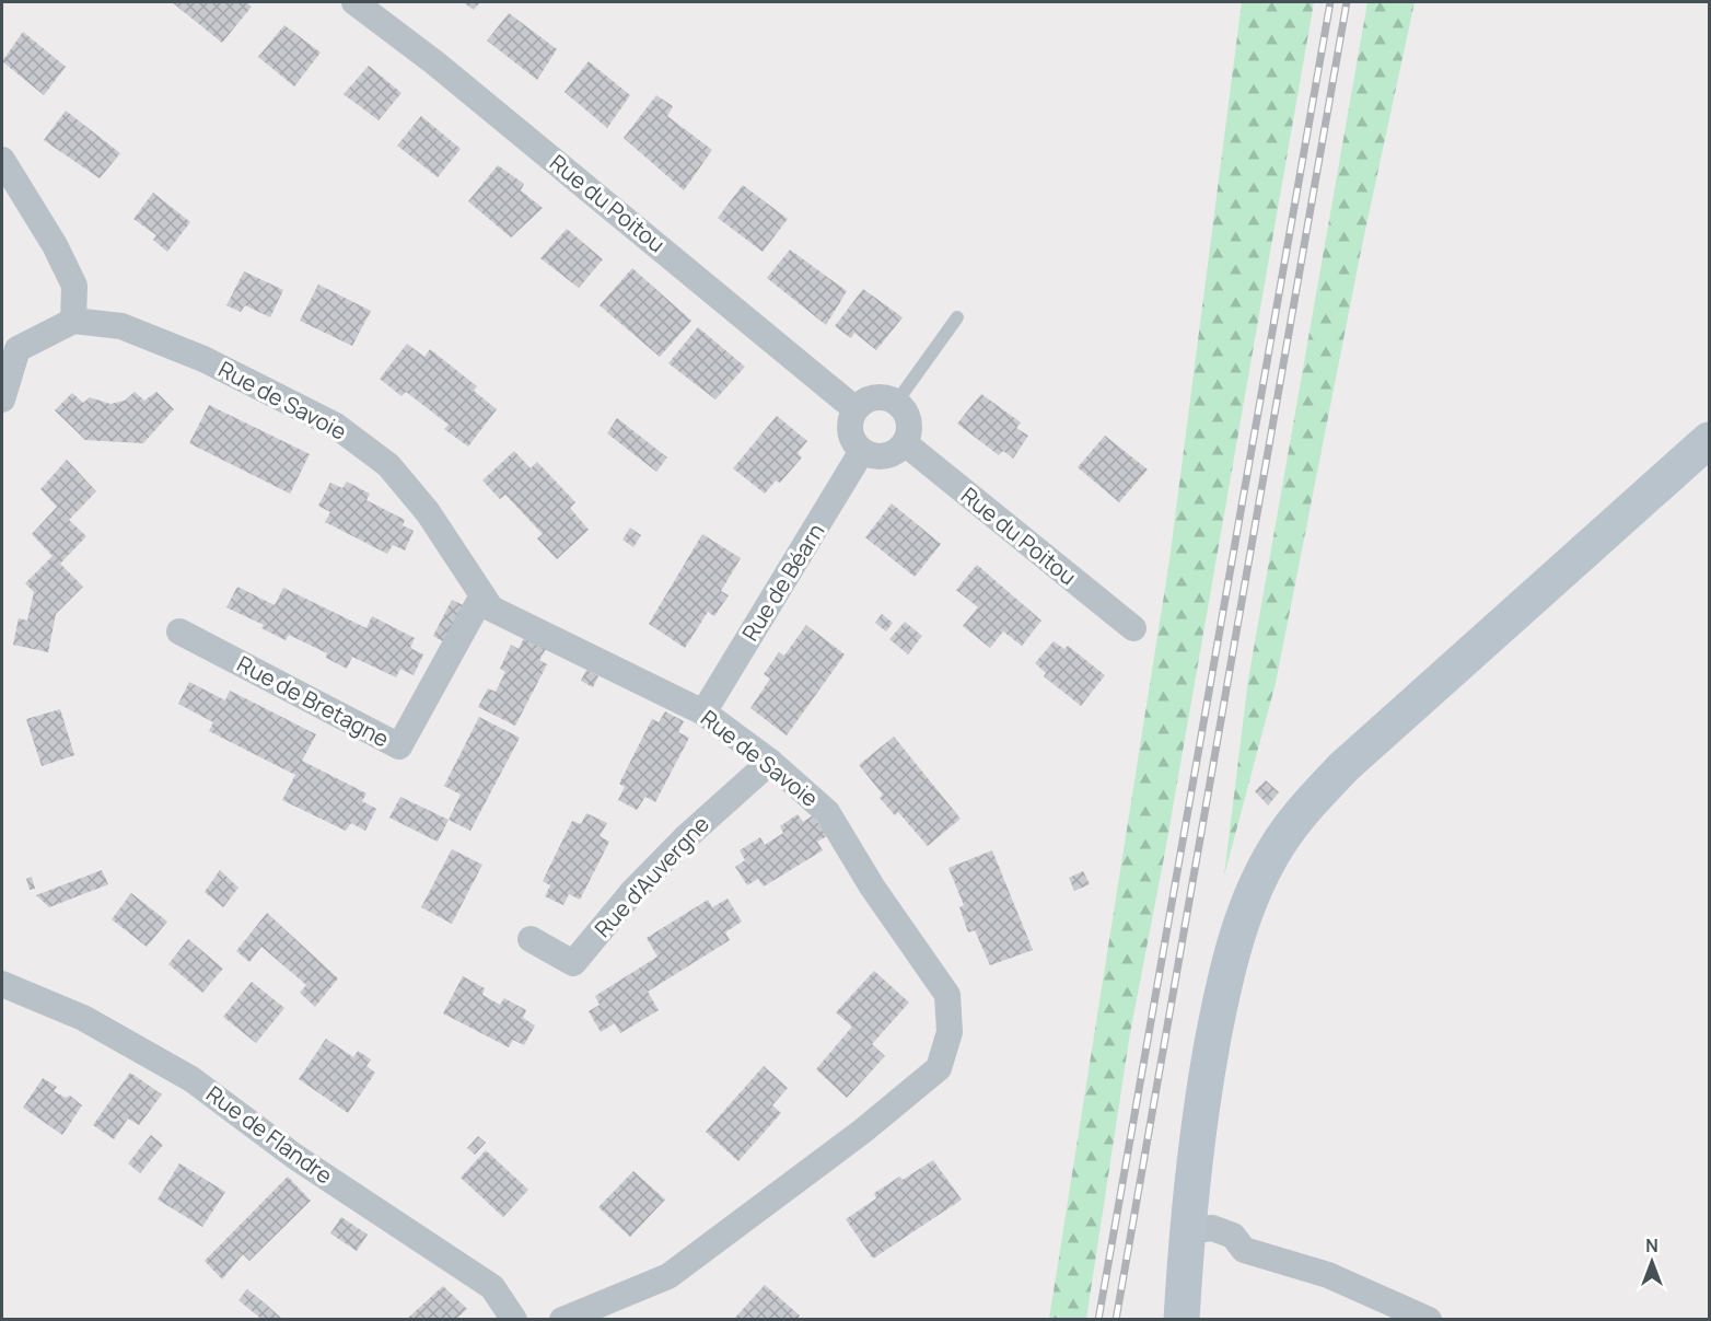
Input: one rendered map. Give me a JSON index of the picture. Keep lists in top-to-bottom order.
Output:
{
  "streets": {
    "street": [
      "Rue du Poitou",
      "Rue de Savoie",
      "Rue de Béarn",
      "Rue de Bretagne",
      "Rue d'Auvergne",
      "Rue de Flandre"
    ]
  },
  "crossings": [
    ["Rue du Poitou", "Rue de Béarn"],
    ["Rue de Savoie", "Rue de Béarn"],
    ["Rue de Savoie", "Rue de Bretagne"],
    ["Rue de Savoie", "Rue d'Auvergne"]
  ],
  "north": "top"
}
